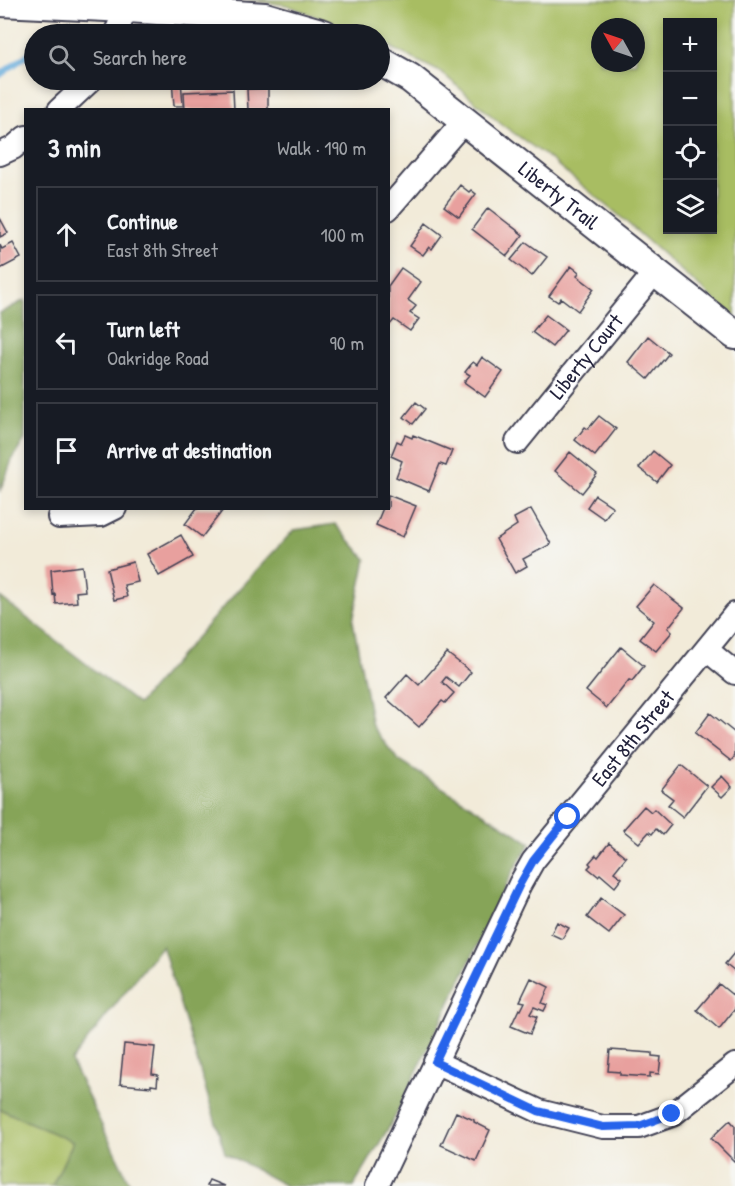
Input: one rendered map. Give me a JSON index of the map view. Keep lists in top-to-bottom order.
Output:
{
  "streets": {
    "street": ["Liberty Trail", "Liberty Court", "East 8th Street"]
  },
  "crossings": [
    ["Liberty Trail", "Liberty Court"]
  ],
  "north": "top left",
  "page": {
    "map_buttons": ["+", "−"],
    "search": "Search here",
    "heading": ["3 min", "Walk · 190 m"],
    "list": [
      ["Continue", "East 8th Street", "100 m"],
      ["Turn left", "Oakridge Road", "90 m"],
      "Arrive at destination"
    ]
  }
}
